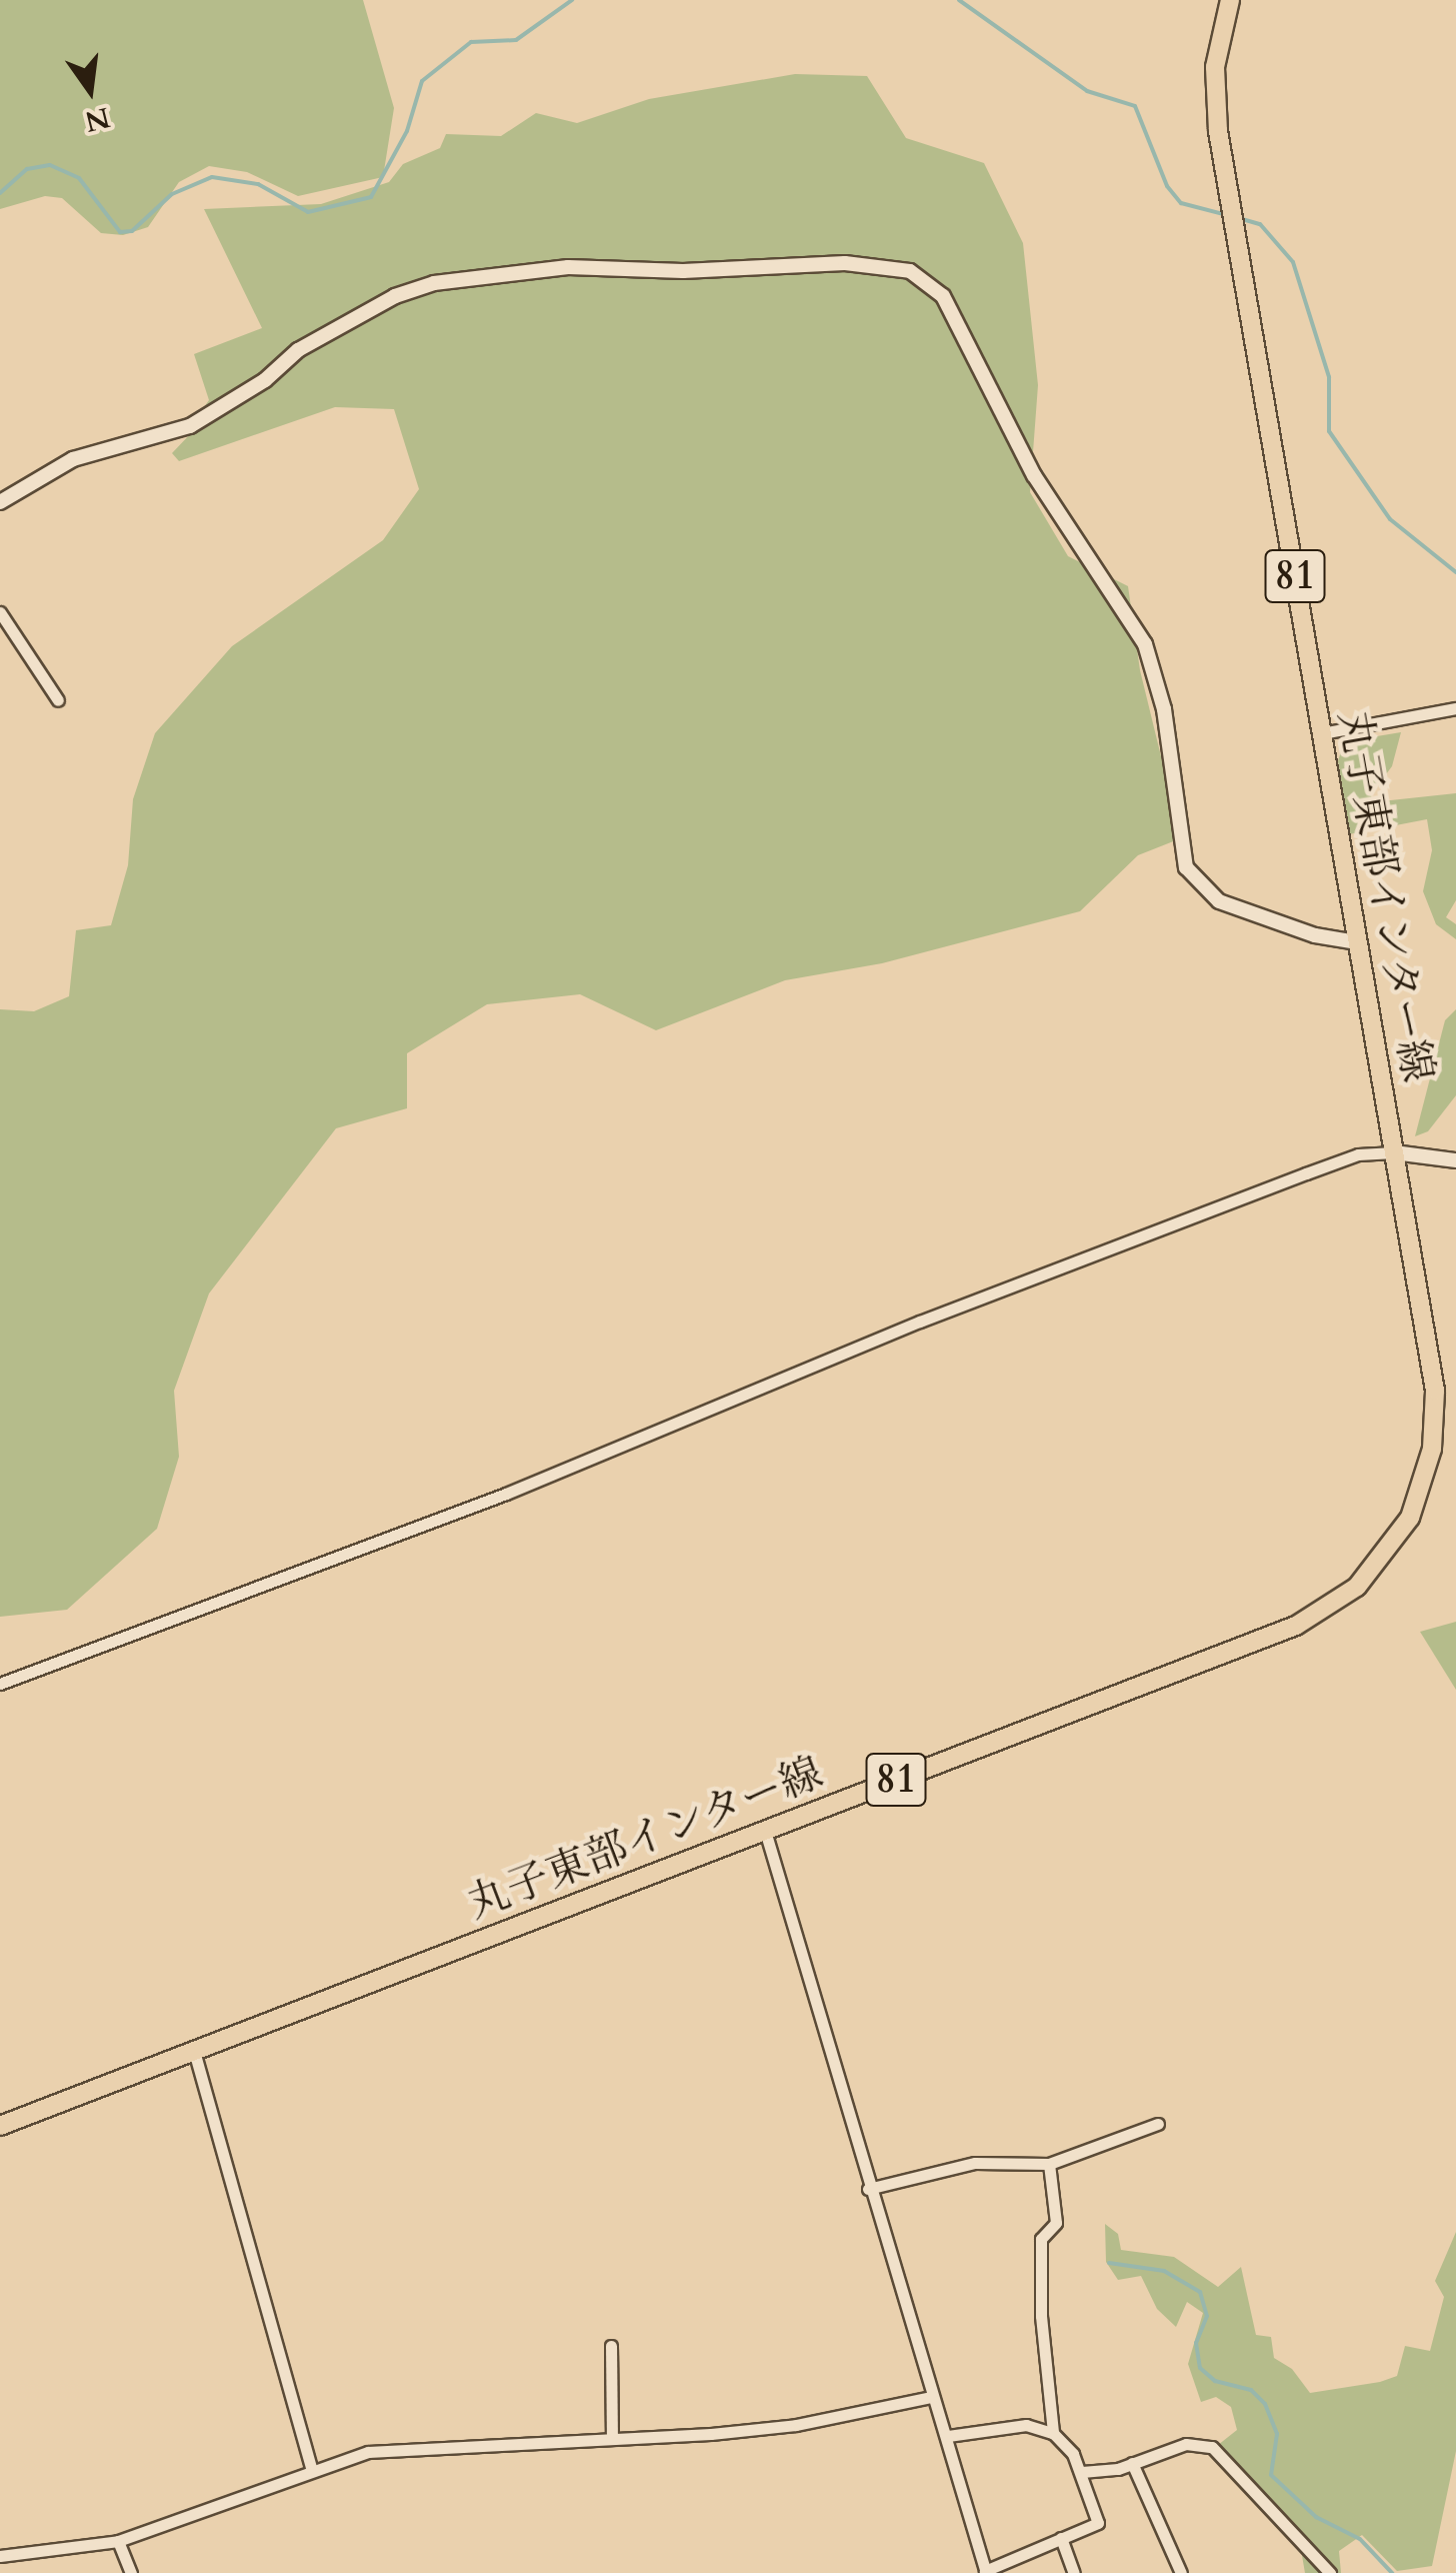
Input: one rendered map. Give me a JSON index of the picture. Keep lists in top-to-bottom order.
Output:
{
  "streets": {
    "main road": ["81", "丸子東部インター線"]
  },
  "north": "bottom"
}
